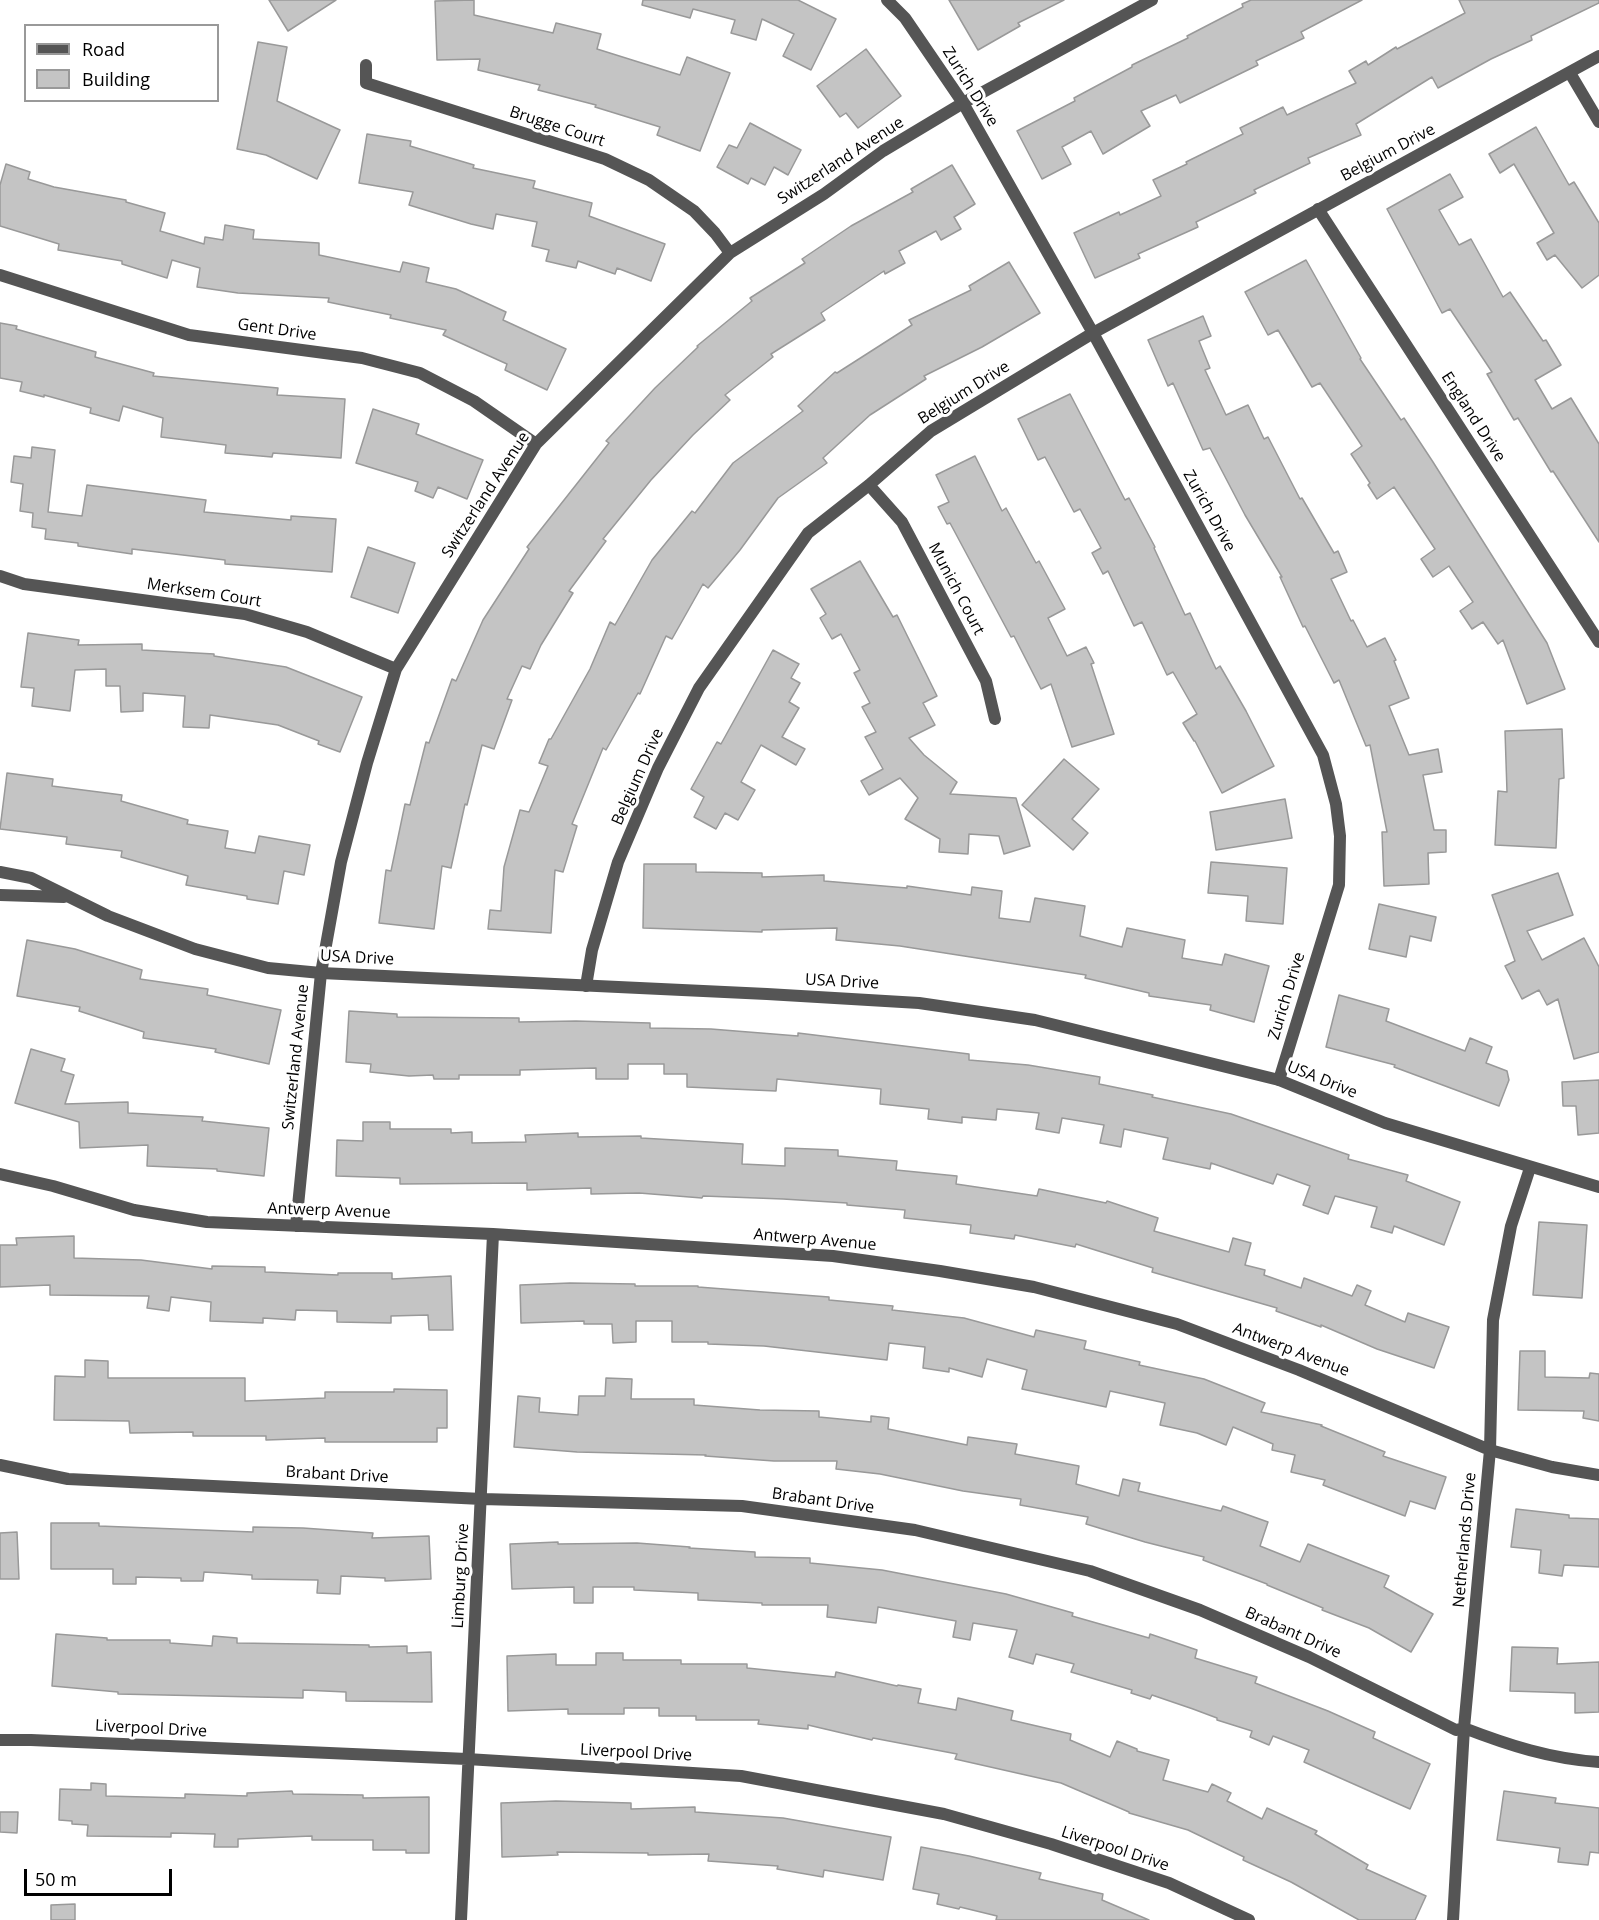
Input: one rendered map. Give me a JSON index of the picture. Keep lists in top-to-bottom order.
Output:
{
  "streets": {
    "street": [
      "Zurich Drive",
      "Brugge Court",
      "Belgium Drive",
      "Switzerland Avenue",
      "Gent Drive",
      "England Drive",
      "Munich Court",
      "Merksem Court",
      "USA Drive",
      "Antwerp Avenue",
      "Brabant Drive",
      "Netherlands Drive",
      "Limburg Drive",
      "Liverpool Drive"
    ]
  },
  "crossings": [
    ["Zurich Drive", "Belgium Drive"],
    ["Zurich Drive", "Switzerland Avenue"],
    ["Zurich Drive", "USA Drive"],
    ["Brugge Court", "Switzerland Avenue"],
    ["Belgium Drive", "England Drive"],
    ["Belgium Drive", "Munich Court"],
    ["Belgium Drive", "USA Drive"],
    ["Switzerland Avenue", "Gent Drive"],
    ["Switzerland Avenue", "Merksem Court"],
    ["Switzerland Avenue", "USA Drive"],
    ["Switzerland Avenue", "Antwerp Avenue"],
    ["USA Drive", "Netherlands Drive"],
    ["Antwerp Avenue", "Netherlands Drive"],
    ["Antwerp Avenue", "Limburg Drive"],
    ["Brabant Drive", "Netherlands Drive"],
    ["Brabant Drive", "Limburg Drive"],
    ["Limburg Drive", "Liverpool Drive"]
  ],
  "legend": ["Road", "Building"],
  "scale_bar": "50 m"
}
